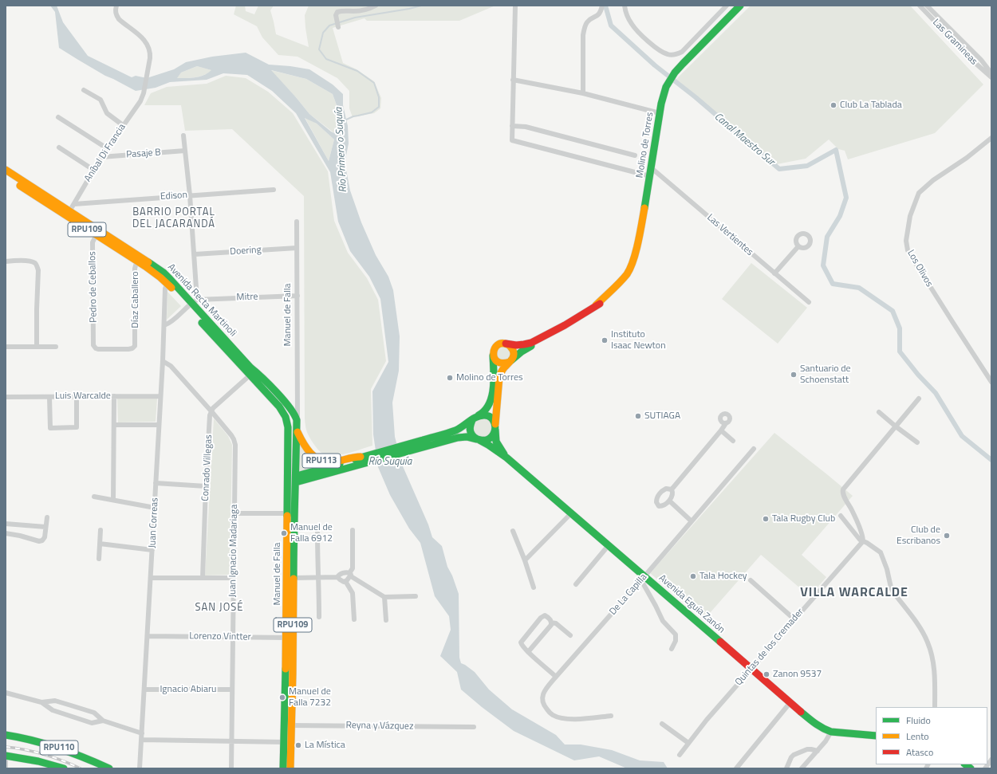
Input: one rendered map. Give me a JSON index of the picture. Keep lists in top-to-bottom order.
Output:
{
  "streets": {
    "main road": [
      "Molino de Torres",
      "RPU109",
      "Avenida Recta Martinoli",
      "Manuel de Falla",
      "RPU113",
      "Avenida Eguía Zanón",
      "RPU110"
    ],
    "street": [
      "Las Gramineas",
      "Aníbal Di Francia",
      "Pasaje B",
      "Edison",
      "Las Vertientes",
      "Doering",
      "Los Olivos",
      "Pedro de Ceballos",
      "Mitre",
      "Díaz Caballero",
      "Luis Warcalde",
      "Conrado Villegas",
      "Juan Correas",
      "Juan Ignacio Madariaga",
      "De La Capilla",
      "Lorenzo Vintter",
      "Quintas de los Cremader",
      "Ignacio Abiaru",
      "Reyna y Vázquez"
    ]
  },
  "crossings": [
    ["Molino de Torres", "Las Vertientes"],
    ["Molino de Torres", "RPU113"],
    ["Molino de Torres", "Avenida Eguía Zanón"],
    ["Aníbal Di Francia", "Pasaje B"],
    ["Aníbal Di Francia", "Edison"],
    ["Aníbal Di Francia", "Avenida Recta Martinoli"],
    ["Doering", "Manuel de Falla"],
    ["Pedro de Ceballos", "Díaz Caballero"],
    ["Pedro de Ceballos", "Avenida Recta Martinoli"],
    ["Mitre", "Avenida Recta Martinoli"],
    ["Mitre", "Manuel de Falla"],
    ["Díaz Caballero", "Avenida Recta Martinoli"],
    ["Avenida Recta Martinoli", "Manuel de Falla"],
    ["Avenida Recta Martinoli", "Juan Correas"],
    ["Manuel de Falla", "RPU113"],
    ["Manuel de Falla", "Lorenzo Vintter"],
    ["Manuel de Falla", "Reyna y Vázquez"],
    ["Luis Warcalde", "Juan Correas"],
    ["RPU113", "Avenida Eguía Zanón"],
    ["Conrado Villegas", "Juan Ignacio Madariaga"],
    ["Juan Correas", "Juan Ignacio Madariaga"],
    ["Juan Correas", "Lorenzo Vintter"],
    ["Juan Correas", "Ignacio Abiaru"],
    ["Juan Ignacio Madariaga", "Lorenzo Vintter"],
    ["Juan Ignacio Madariaga", "Ignacio Abiaru"],
    ["De La Capilla", "Avenida Eguía Zanón"],
    ["Avenida Eguía Zanón", "Quintas de los Cremader"]
  ],
  "districts": ["BARRIO PORTAL DEL JACARANDÁ", "VILLA WARCALDE", "SAN JOSÉ"],
  "water": ["Canal Maestro Sur", "Río Primero o Suquía", "Río Suquía"],
  "places": [
    "Club La Tablada",
    "Instituto Isaac Newton",
    "Santuario de Schoenstatt",
    "Molino de Torres",
    "SUTIAGA",
    "Tala Rugby Club",
    "Manuel de Falla 6912",
    "Club de Escribanos",
    "Tala Hockey",
    "Zanon 9537",
    "Manuel de Falla 7232",
    "La Mística"
  ],
  "legend": ["Fluido", "Lento", "Atasco"]
}
